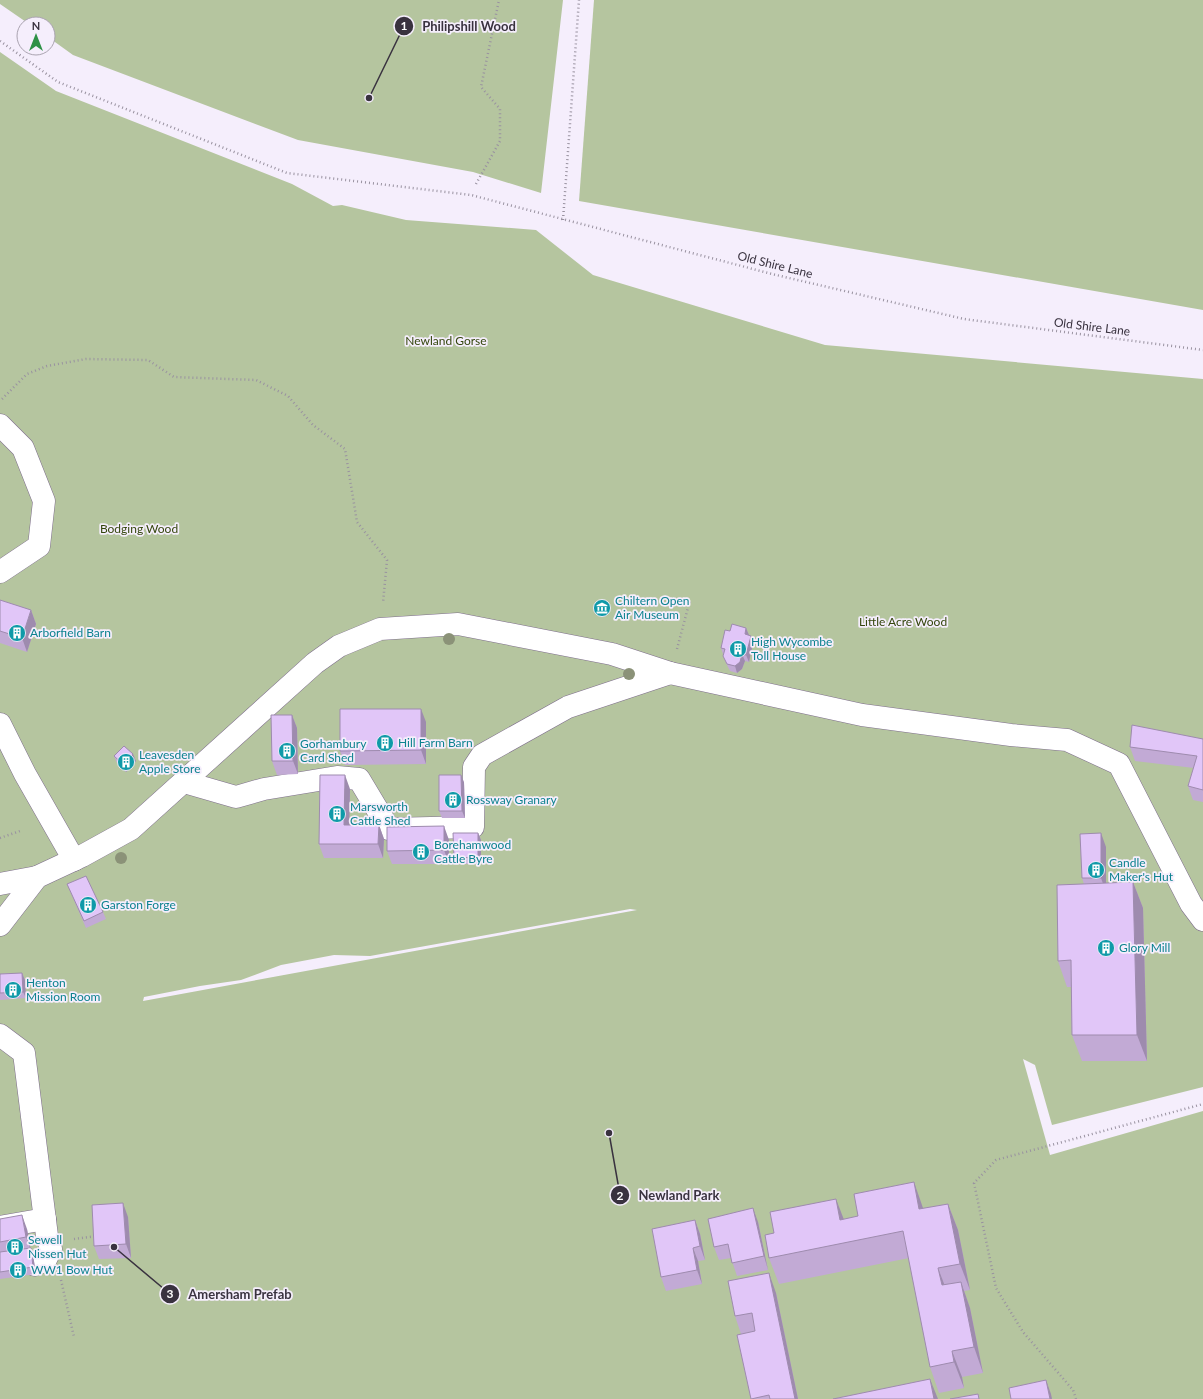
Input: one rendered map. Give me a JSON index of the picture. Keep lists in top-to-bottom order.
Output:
{
  "streets": {
    "path": ["Old Shire Lane"]
  },
  "parks": ["Newland Gorse", "Bodging Wood", "Little Acre Wood"],
  "places": {
    "other": ["Philipshill Wood", "Newland Park", "Amersham Prefab"],
    "museum": ["Chiltern Open Air Museum"],
    "building": [
      "Arborfield Barn",
      "High Wycombe Toll House",
      "Hill Farm Barn",
      "Gorhambury Card Shed",
      "Leavesden Apple Store",
      "Rossway Granary",
      "Marsworth Cattle Shed",
      "Borehamwood Cattle Byre",
      "Candle Maker's Hut",
      "Garston Forge",
      "Glory Mill",
      "Henton Mission Room",
      "Sewell Nissen Hut",
      "WW1 Bow Hut"
    ]
  },
  "north": "top"
}
